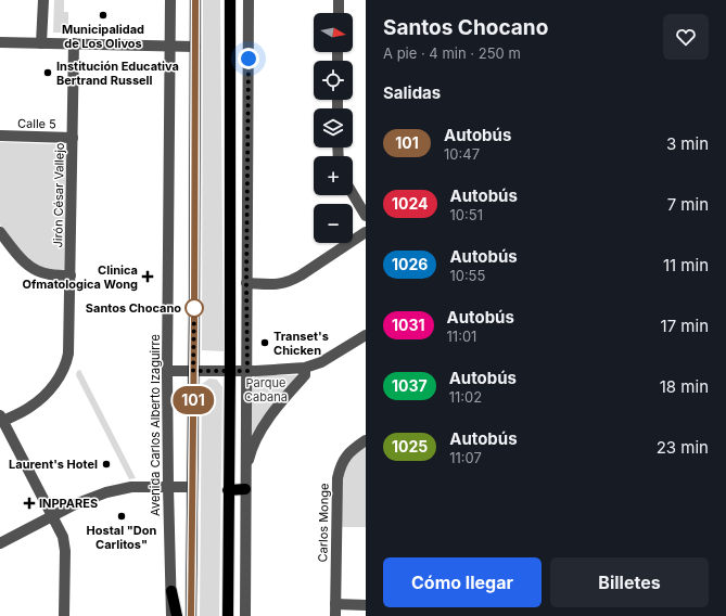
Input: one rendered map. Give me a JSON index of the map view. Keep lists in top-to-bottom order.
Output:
{
  "streets": {
    "street": [
      "Calle 5",
      "Jirón César Vallejo",
      "Avenida Carlos Alberto Izaguirre",
      "Carlos Monge"
    ]
  },
  "crossings": [
    ["Calle 5", "Jirón César Vallejo"]
  ],
  "parks": ["Parque Cabana"],
  "places": {
    "other": [
      "Municipalidad de Los Olivos",
      "Institución Educativa Bertrand Russell",
      "Santos Chocano",
      "Transet's Chicken",
      "Laurent's Hotel",
      "Hostal \"Don Carlitos\""
    ],
    "health": ["Clinica Ofmatologica Wong", "INPPARES"]
  },
  "lines": ["bus line 101"],
  "north": "right",
  "page": {
    "on_map": "101",
    "heading": [
      ["Santos Chocano", "A pie · 4 min · 250 m"],
      "Salidas"
    ],
    "map_buttons": ["+", "−"],
    "list": [
      {
        "mark": "101",
        "name": "Autobús",
        "note": "10:47",
        "value": "3 min"
      },
      {
        "mark": "1024",
        "name": "Autobús",
        "note": "10:51",
        "value": "7 min"
      },
      {
        "mark": "1026",
        "name": "Autobús",
        "note": "10:55",
        "value": "11 min"
      },
      {
        "mark": "1031",
        "name": "Autobús",
        "note": "11:01",
        "value": "17 min"
      },
      {
        "mark": "1037",
        "name": "Autobús",
        "note": "11:02",
        "value": "18 min"
      },
      {
        "mark": "1025",
        "name": "Autobús",
        "note": "11:07",
        "value": "23 min"
      }
    ],
    "buttons": ["Cómo llegar", "Billetes"]
  }
}
